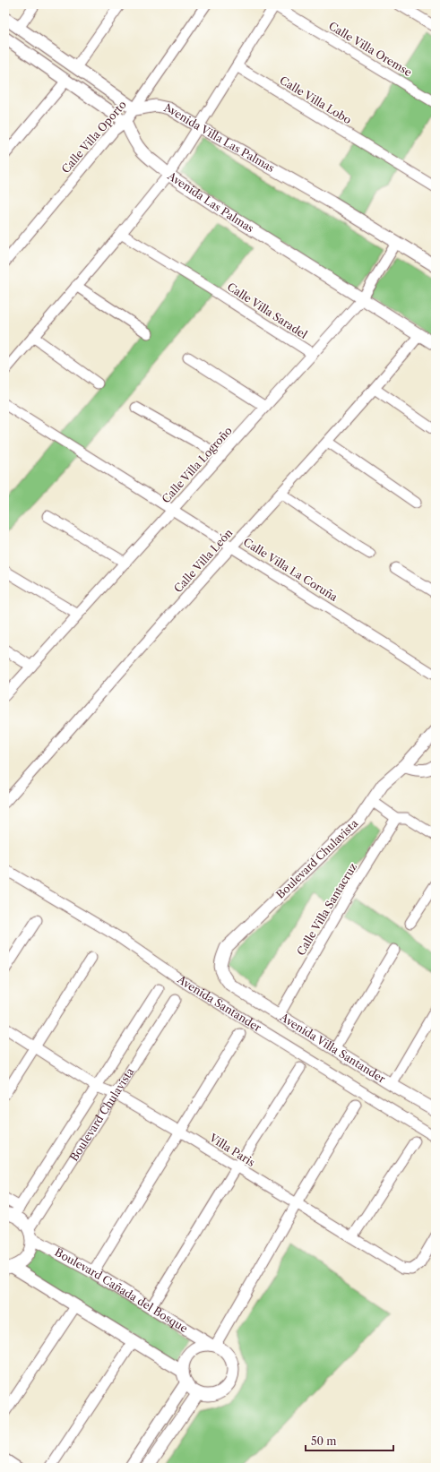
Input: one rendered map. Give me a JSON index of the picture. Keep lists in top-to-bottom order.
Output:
{
  "streets": {
    "street": [
      "Calle Villa Oremse",
      "Calle Villa Lobo",
      "Calle Villa Oporto",
      "Avenida Villa Las Palmas",
      "Avenida Las Palmas",
      "Calle Villa Saradel",
      "Calle Villa Logroño",
      "Calle Villa León",
      "Calle Villa La Coruña",
      "Boulevard Chulavista",
      "Calle Villa Santacruz",
      "Avenida Santander",
      "Avenida Villa Santander",
      "Villa Paris",
      "Boulevard Cañada del Bosque"
    ]
  },
  "crossings": [
    ["Calle Villa Oporto", "Avenida Villa Las Palmas"],
    ["Calle Villa Oporto", "Avenida Las Palmas"],
    ["Avenida Villa Las Palmas", "Calle Villa Logroño"],
    ["Avenida Las Palmas", "Calle Villa Logroño"],
    ["Avenida Las Palmas", "Calle Villa León"],
    ["Calle Villa Saradel", "Calle Villa Logroño"],
    ["Calle Villa Logroño", "Calle Villa La Coruña"],
    ["Calle Villa León", "Calle Villa La Coruña"],
    ["Boulevard Chulavista", "Avenida Santander"],
    ["Boulevard Chulavista", "Villa Paris"],
    ["Boulevard Chulavista", "Boulevard Cañada del Bosque"],
    ["Calle Villa Santacruz", "Avenida Villa Santander"],
    ["Avenida Santander", "Avenida Villa Santander"]
  ],
  "scale_bar": "50 m"
}
